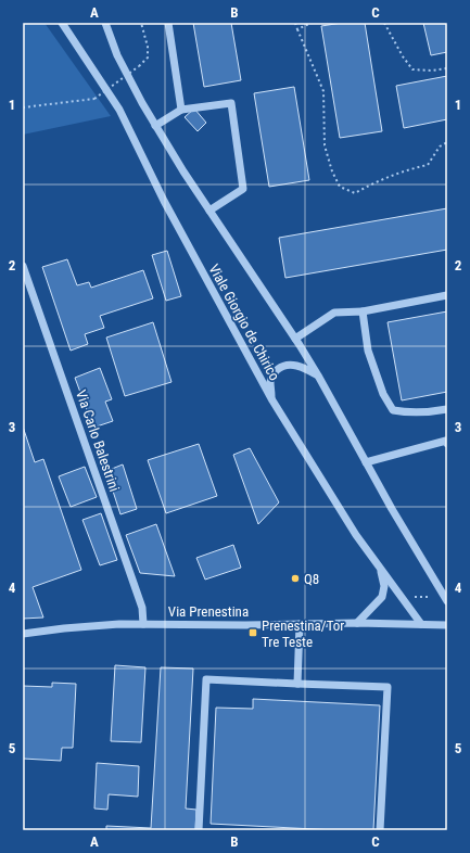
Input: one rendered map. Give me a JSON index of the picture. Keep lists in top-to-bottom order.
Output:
{
  "streets": {
    "street": ["Viale Giorgio de Chirico", "Via Carlo Balestrini", "Via Prenestina"]
  },
  "crossings": [
    ["Viale Giorgio de Chirico", "Via Prenestina"],
    ["Via Carlo Balestrini", "Via Prenestina"]
  ],
  "places": {
    "other": ["Q8"],
    "transit": ["Prenestina/Tor Tre Teste"]
  },
  "grid": {
    "columns": ["A", "B", "C"],
    "rows": [
      "1",
      "2",
      "3",
      "4",
      "5"
    ]
  }
}
